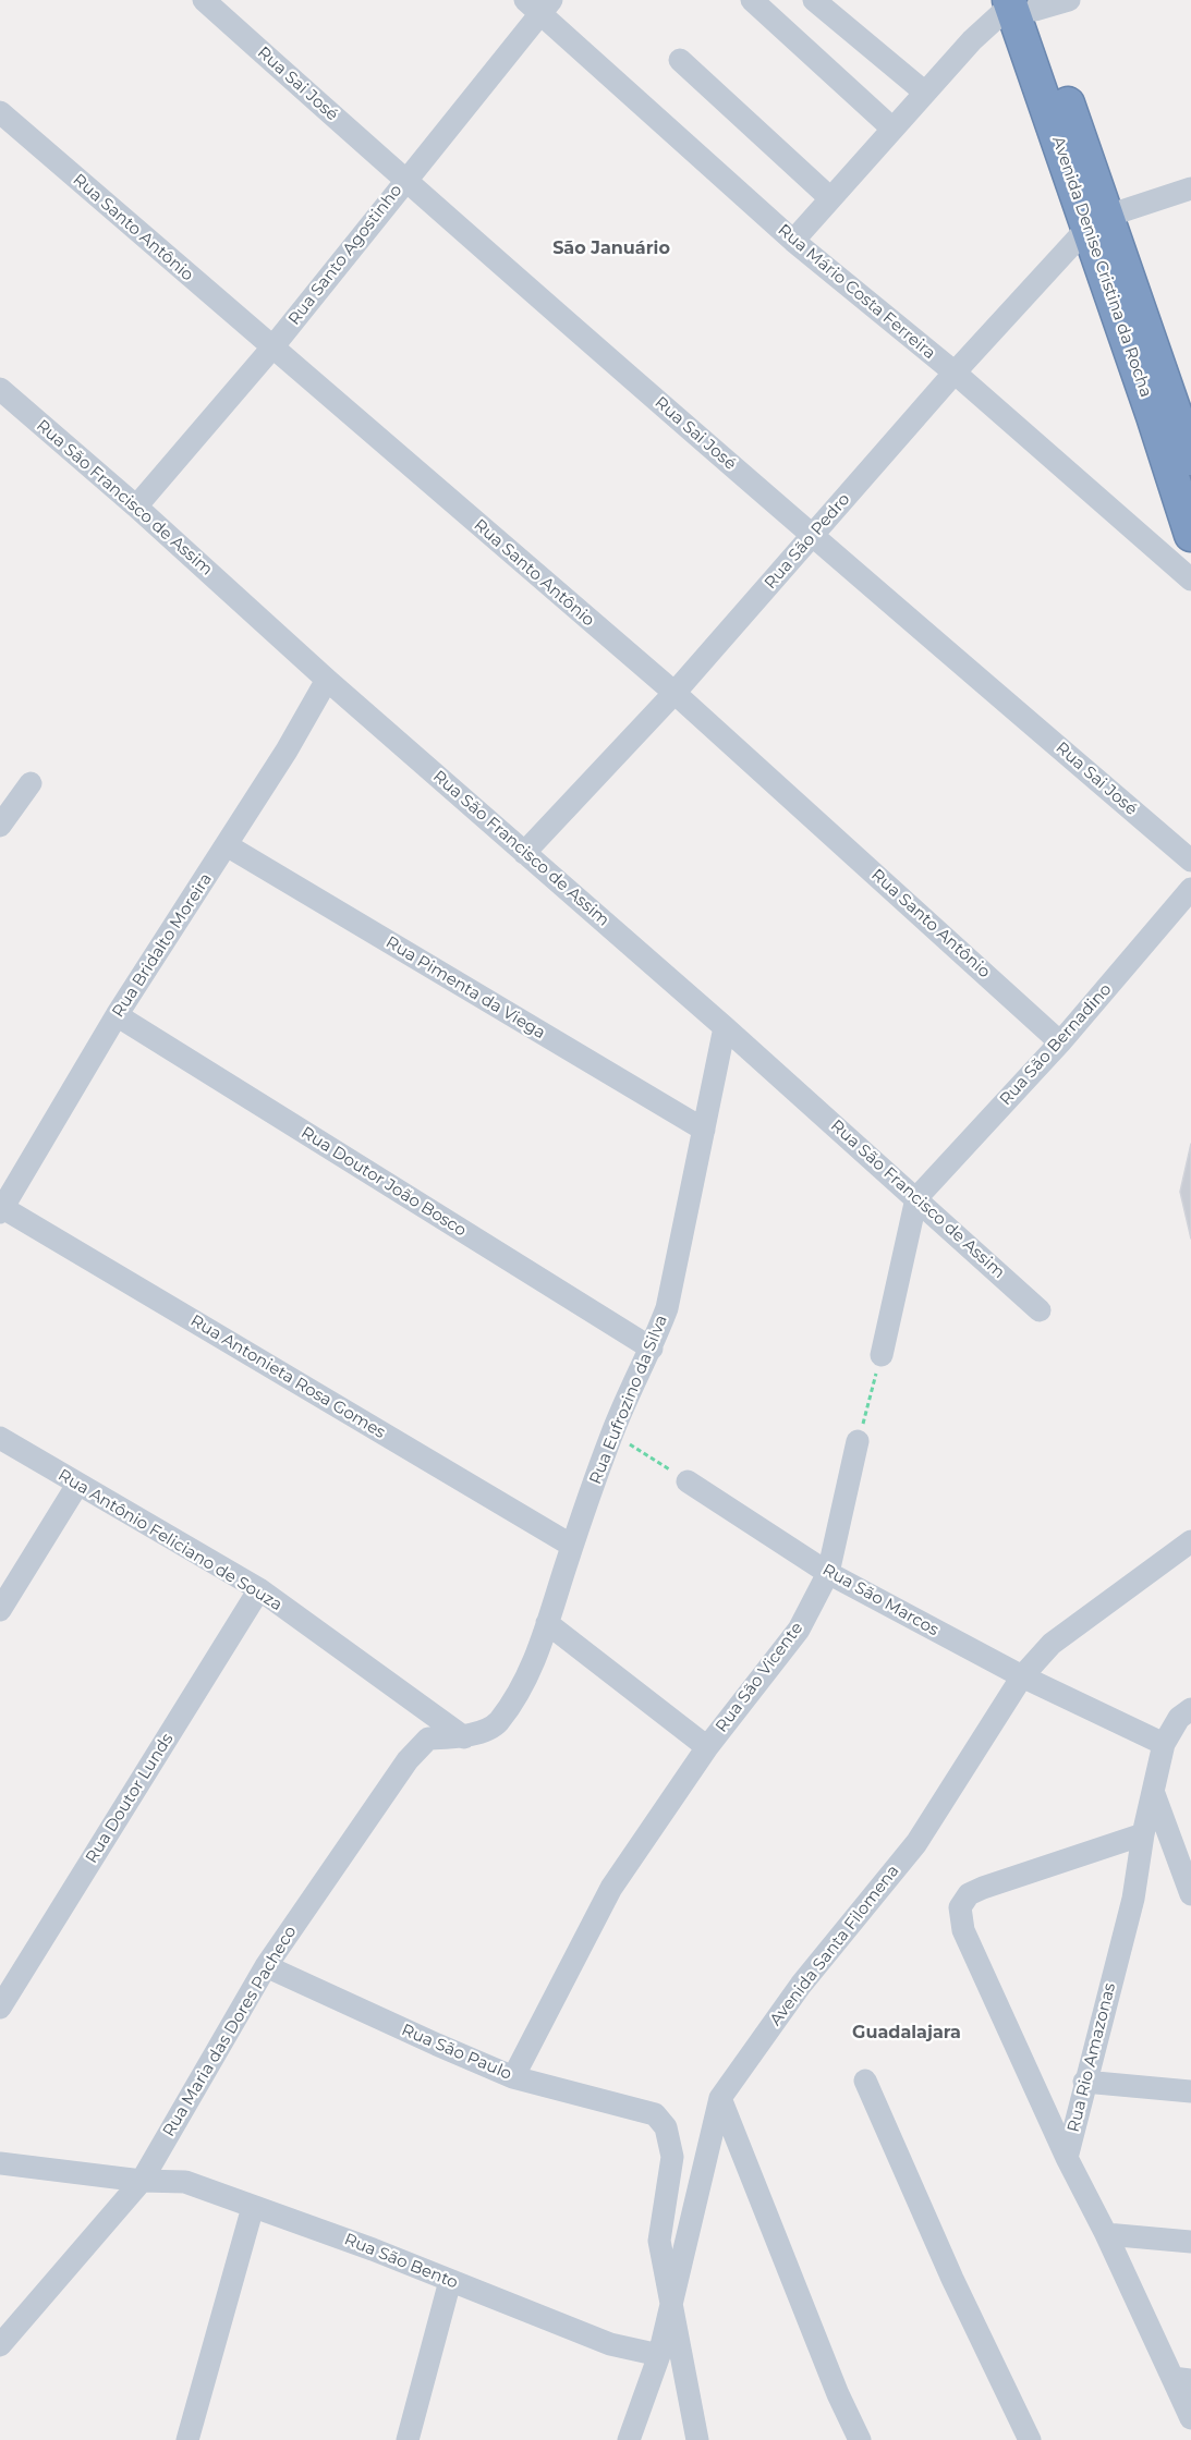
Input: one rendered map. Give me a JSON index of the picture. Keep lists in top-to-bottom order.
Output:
{
  "streets": {
    "highway": ["Avenida Denise Cristina da Rocha"],
    "street": [
      "Rua Sai José",
      "Rua Santo Antônio",
      "Rua Santo Agostinho",
      "Rua Mário Costa Ferreira",
      "Rua São Francisco de Assim",
      "Rua São Pedro",
      "Rua Bridalto Moreira",
      "Rua Pimenta da Viega",
      "Rua São Bernadino",
      "Rua Doutor João Bosco",
      "Rua Antonieta Rosa Gomes",
      "Rua Eufrozino da Silva",
      "Rua Antônio Feliciano de Souza",
      "Rua São Marcos",
      "Rua São Vicente",
      "Rua Doutor Lunds",
      "Avenida Santa Filomena",
      "Rua Maria das Dores Pacheco",
      "Rua São Paulo",
      "Rua Rio Amazonas",
      "Rua São Bento"
    ]
  },
  "crossings": [
    ["Rua Sai José", "Rua Santo Agostinho"],
    ["Rua Sai José", "Rua São Pedro"],
    ["Rua Santo Antônio", "Rua Santo Agostinho"],
    ["Rua Santo Antônio", "Rua São Pedro"],
    ["Rua Santo Antônio", "Rua São Bernadino"],
    ["Rua Santo Agostinho", "Rua Mário Costa Ferreira"],
    ["Rua Santo Agostinho", "Rua São Francisco de Assim"],
    ["Avenida Denise Cristina da Rocha", "Rua São Pedro"],
    ["Rua Mário Costa Ferreira", "Rua São Pedro"],
    ["Rua São Francisco de Assim", "Rua São Pedro"],
    ["Rua São Francisco de Assim", "Rua Bridalto Moreira"],
    ["Rua São Francisco de Assim", "Rua São Bernadino"],
    ["Rua São Francisco de Assim", "Rua Eufrozino da Silva"],
    ["Rua Bridalto Moreira", "Rua Pimenta da Viega"],
    ["Rua Bridalto Moreira", "Rua Doutor João Bosco"],
    ["Rua Bridalto Moreira", "Rua Antonieta Rosa Gomes"],
    ["Rua Pimenta da Viega", "Rua Eufrozino da Silva"],
    ["Rua Doutor João Bosco", "Rua Eufrozino da Silva"],
    ["Rua Antonieta Rosa Gomes", "Rua Eufrozino da Silva"],
    ["Rua Eufrozino da Silva", "Rua Antônio Feliciano de Souza"],
    ["Rua Eufrozino da Silva", "Rua Maria das Dores Pacheco"],
    ["Rua Antônio Feliciano de Souza", "Rua Doutor Lunds"],
    ["Rua Antônio Feliciano de Souza", "Rua Maria das Dores Pacheco"],
    ["Rua São Marcos", "Rua São Vicente"],
    ["Rua São Marcos", "Avenida Santa Filomena"],
    ["Rua São Marcos", "Rua Rio Amazonas"],
    ["Rua São Vicente", "Rua São Paulo"],
    ["Avenida Santa Filomena", "Rua São Paulo"],
    ["Avenida Santa Filomena", "Rua São Bento"],
    ["Rua Maria das Dores Pacheco", "Rua São Paulo"],
    ["Rua Maria das Dores Pacheco", "Rua São Bento"]
  ],
  "districts": ["São Januário", "Guadalajara"]
}
